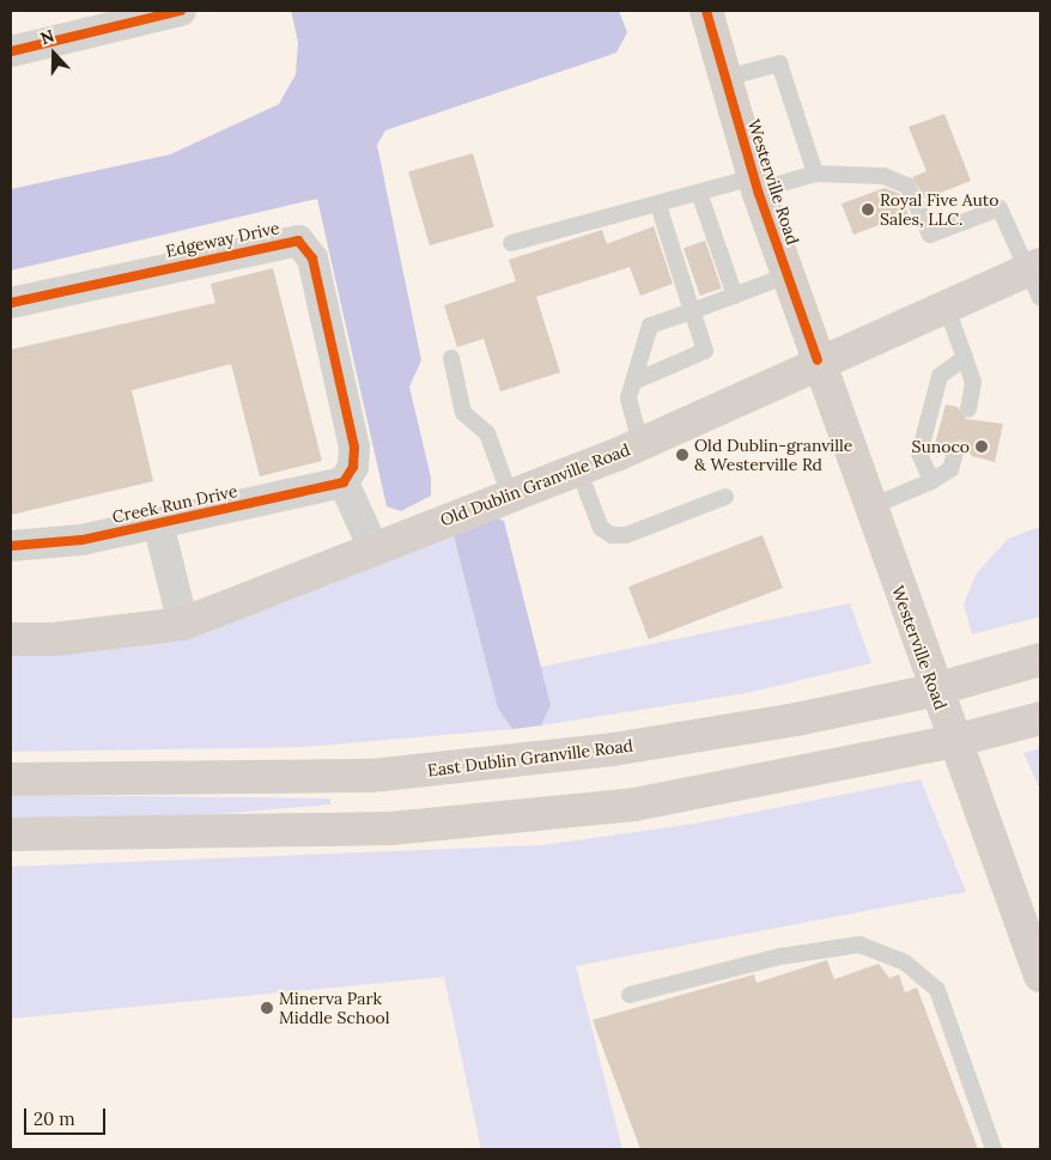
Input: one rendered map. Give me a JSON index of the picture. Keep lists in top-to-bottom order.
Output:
{
  "streets": {
    "main road": ["Westerville Road", "Old Dublin Granville Road", "East Dublin Granville Road"],
    "street": ["Edgeway Drive", "Creek Run Drive"]
  },
  "crossings": [
    ["Westerville Road", "Old Dublin Granville Road"],
    ["Edgeway Drive", "Creek Run Drive"],
    ["Old Dublin Granville Road", "Creek Run Drive"]
  ],
  "places": [
    "Royal Five Auto Sales, LLC.",
    "Sunoco",
    "Old Dublin-granville & Westerville Rd",
    "Minerva Park Middle School"
  ],
  "scale_bar": "20 m",
  "north": "top"
}
